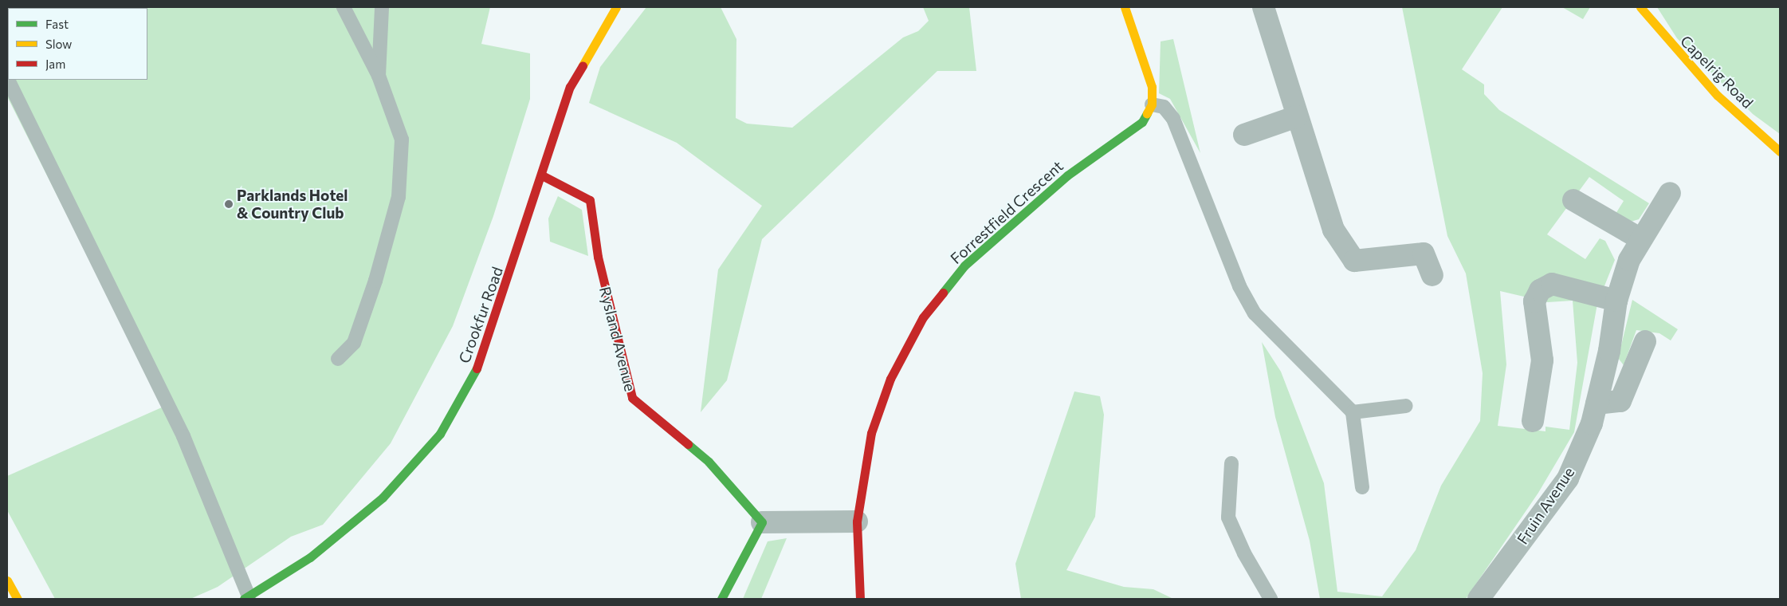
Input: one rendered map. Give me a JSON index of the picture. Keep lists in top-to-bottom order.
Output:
{
  "streets": {
    "street": [
      "Capelrig Road",
      "Forrestfield Crescent",
      "Crookfur Road",
      "Rysland Avenue",
      "Fruin Avenue"
    ]
  },
  "crossings": [
    ["Crookfur Road", "Rysland Avenue"]
  ],
  "places": ["Parklands Hotel & Country Club"],
  "legend": ["Fast", "Slow", "Jam"]
}
